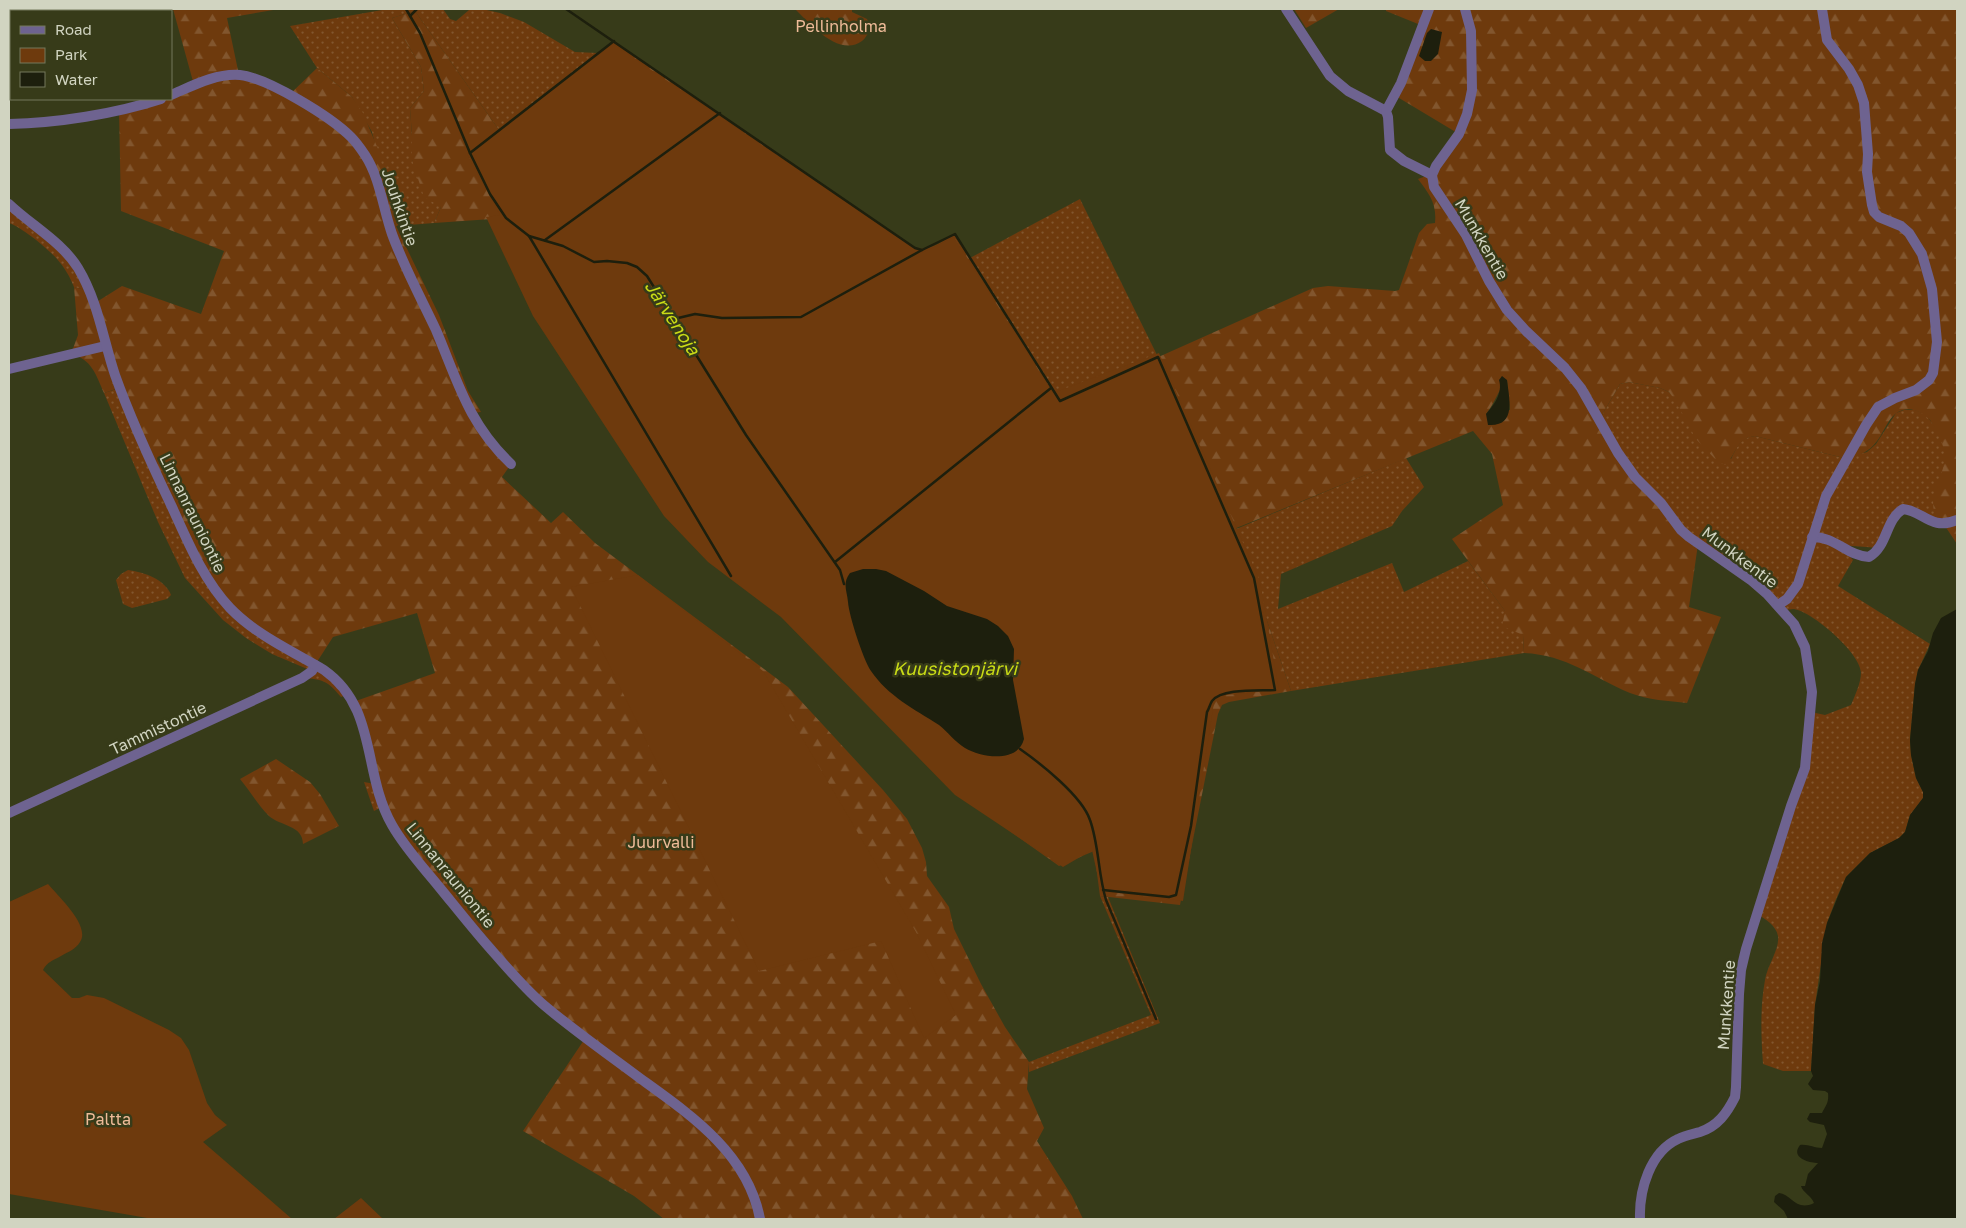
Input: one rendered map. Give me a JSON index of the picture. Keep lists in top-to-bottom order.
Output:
{
  "streets": {
    "street": [
      "Jouhkintie",
      "Munkkentie",
      "Linnanrauniontie",
      "Tammistontie"
    ]
  },
  "crossings": [
    ["Linnanrauniontie", "Tammistontie"]
  ],
  "water": ["Järvenoja", "Kuusistonjärvi"],
  "parks": ["Pellinholma", "Juurvalli", "Paltta"],
  "legend": ["Road", "Park", "Water"]
}
